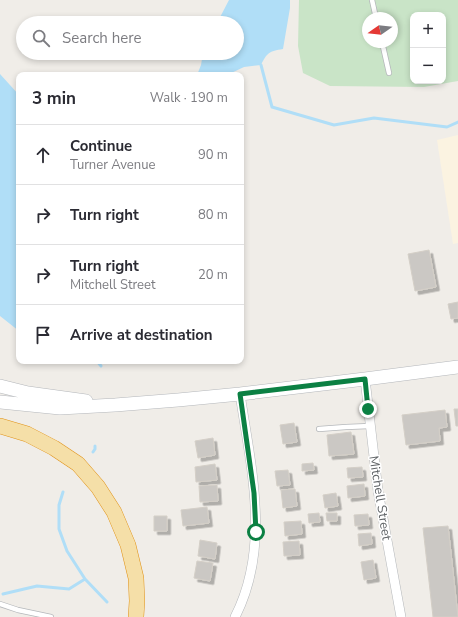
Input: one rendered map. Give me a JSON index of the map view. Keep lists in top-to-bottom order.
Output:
{
  "streets": {
    "street": ["Mitchell Street"]
  },
  "north": "left",
  "page": {
    "map_buttons": ["+", "−"],
    "search": "Search here",
    "heading": ["3 min", "Walk · 190 m"],
    "list": [
      ["Continue", "Turner Avenue", "90 m"],
      ["Turn right", "80 m"],
      ["Turn right", "Mitchell Street", "20 m"],
      "Arrive at destination"
    ]
  }
}
